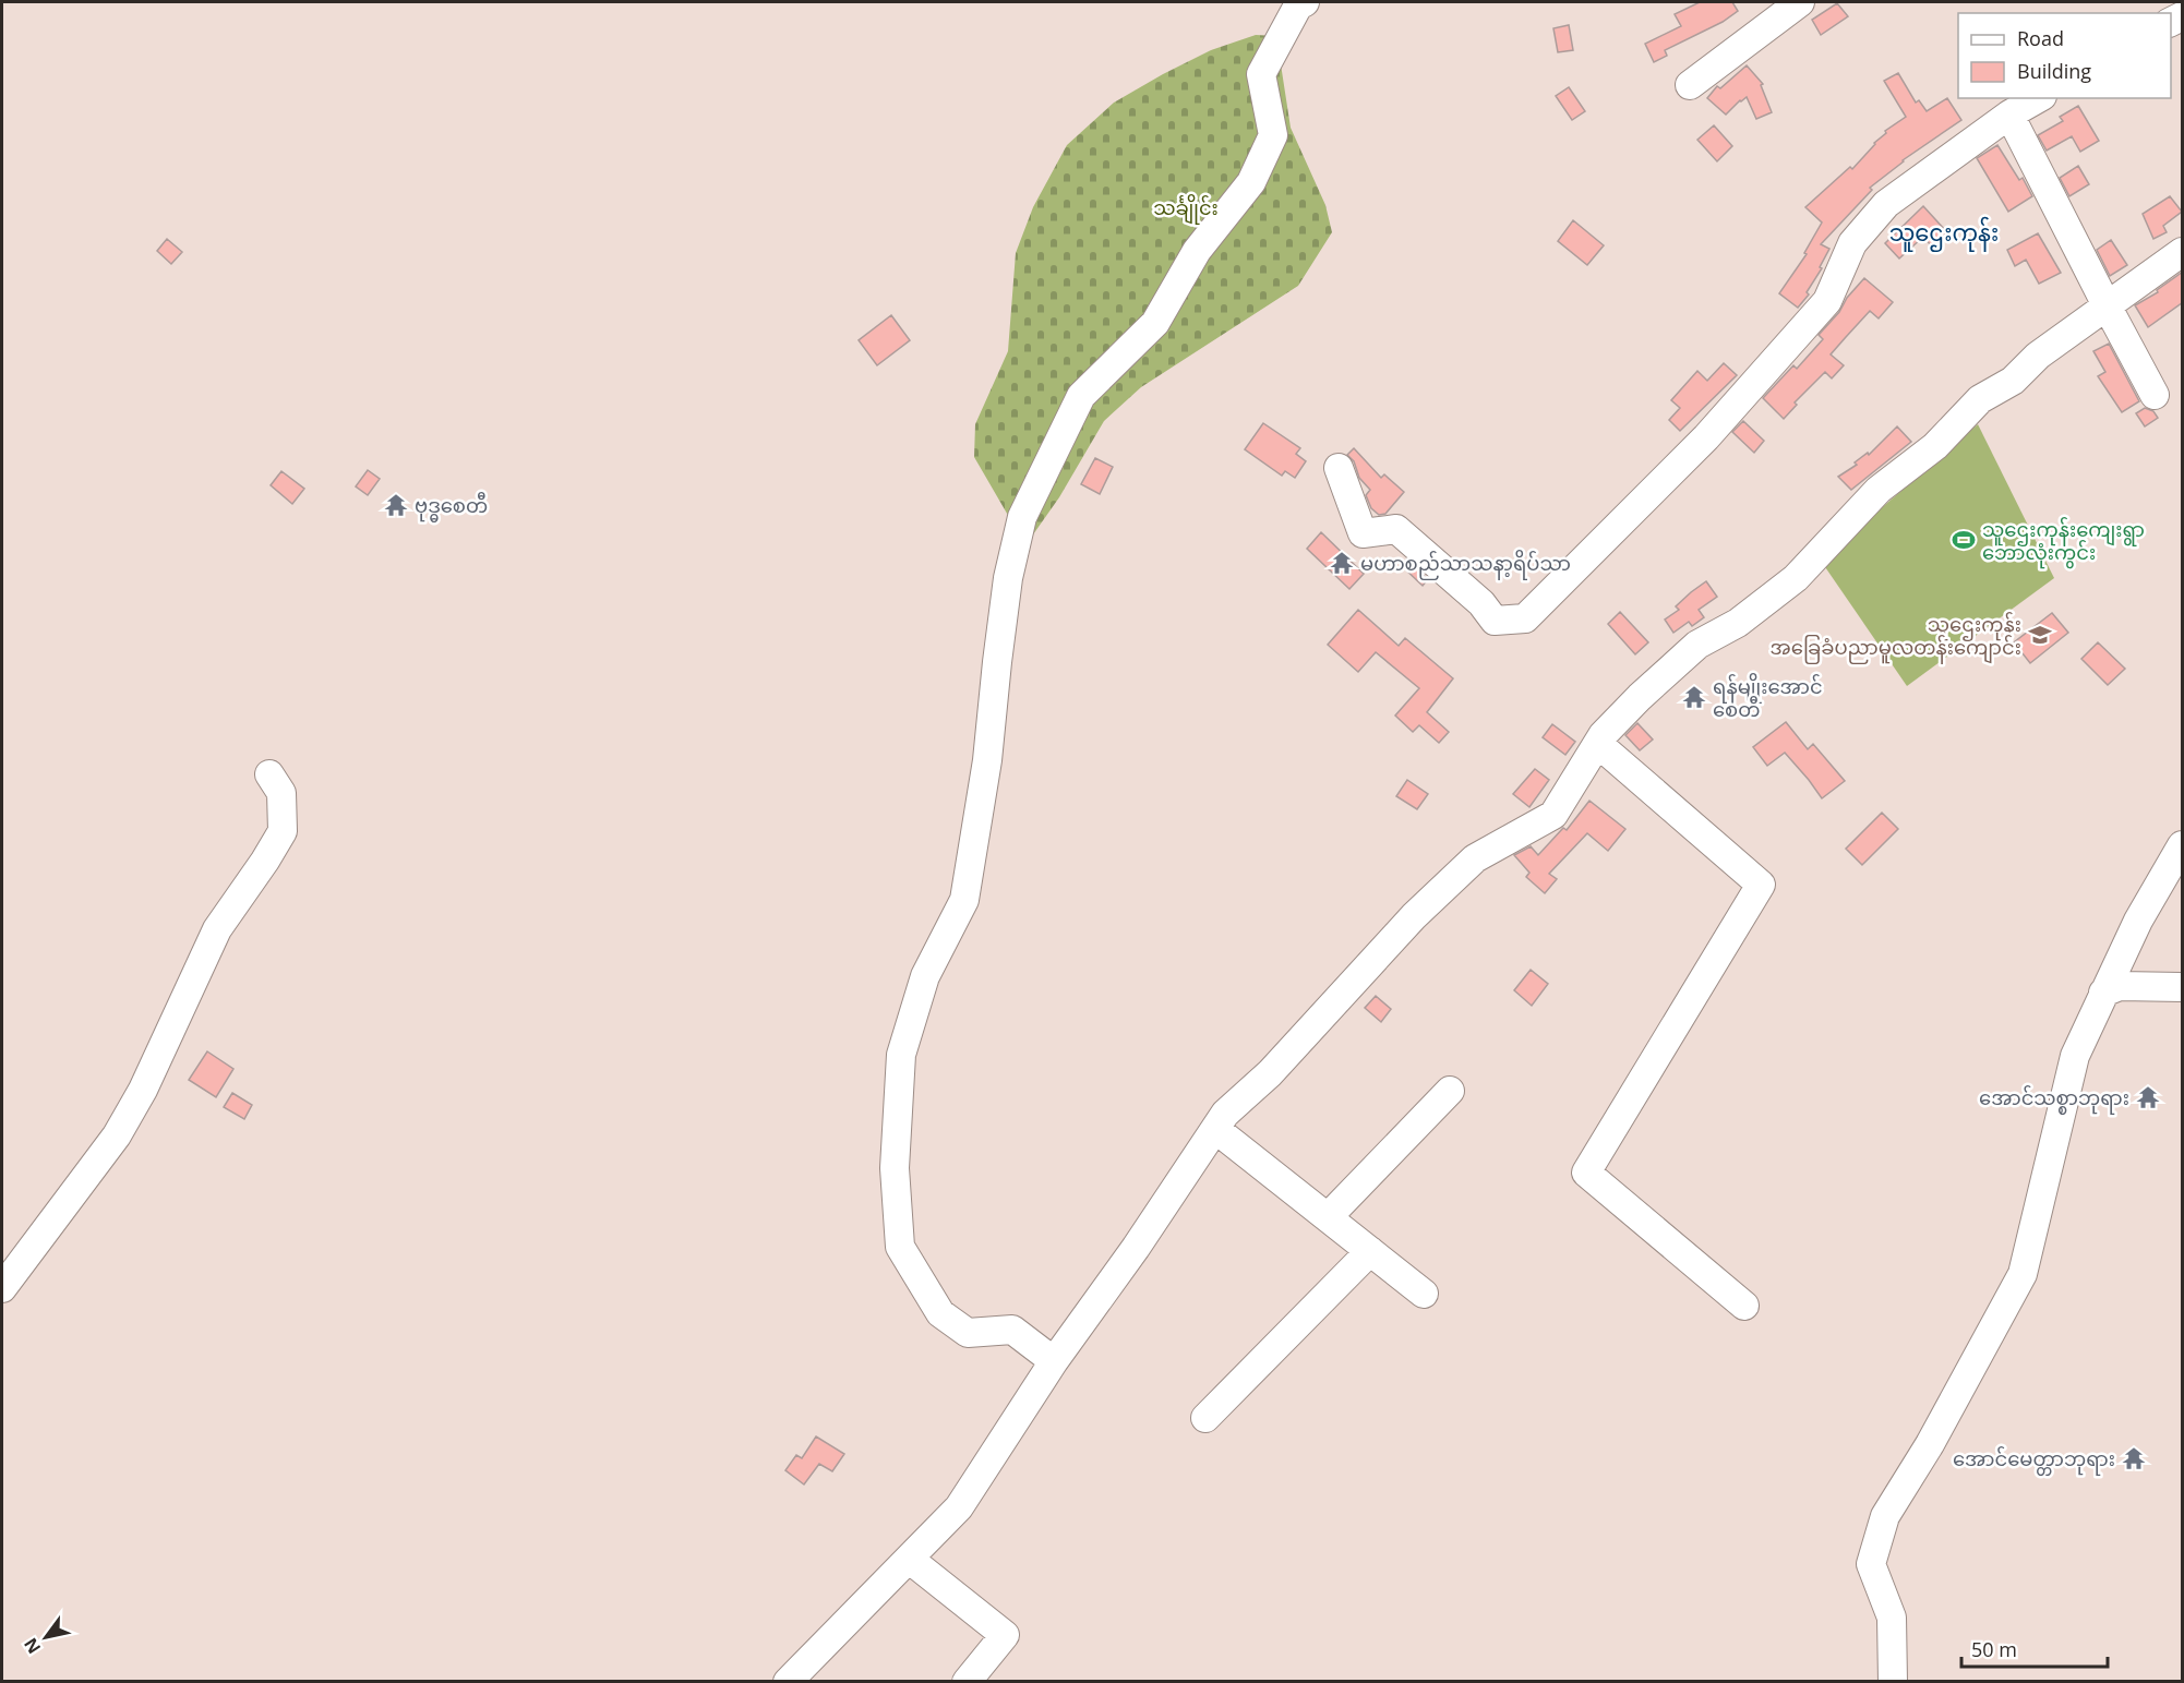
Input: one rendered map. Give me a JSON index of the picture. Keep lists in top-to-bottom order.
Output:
{
  "districts": ["သူဌေးကုန်း"],
  "parks": ["သင်္ချိုင်း"],
  "places": {
    "temple": [
      "ဗုဒ္ဓစေတီ",
      "မဟာစည်သာသနာ့ရိပ်သာ",
      "ရန်မျိုးအောင် စေတီ",
      "အောင်သစ္စာဘုရား",
      "အောင်မေတ္တာဘုရား"
    ],
    "sports": ["သူဌေးကုန်းကျေးရွာ ဘောလုံးကွင်း"],
    "school or university": ["သူဌေးကုန်း အခြေခံပညာမူလတန်းကျောင်း"]
  },
  "legend": ["Road", "Building"],
  "scale_bar": "50 m",
  "north": "bottom left"
}
